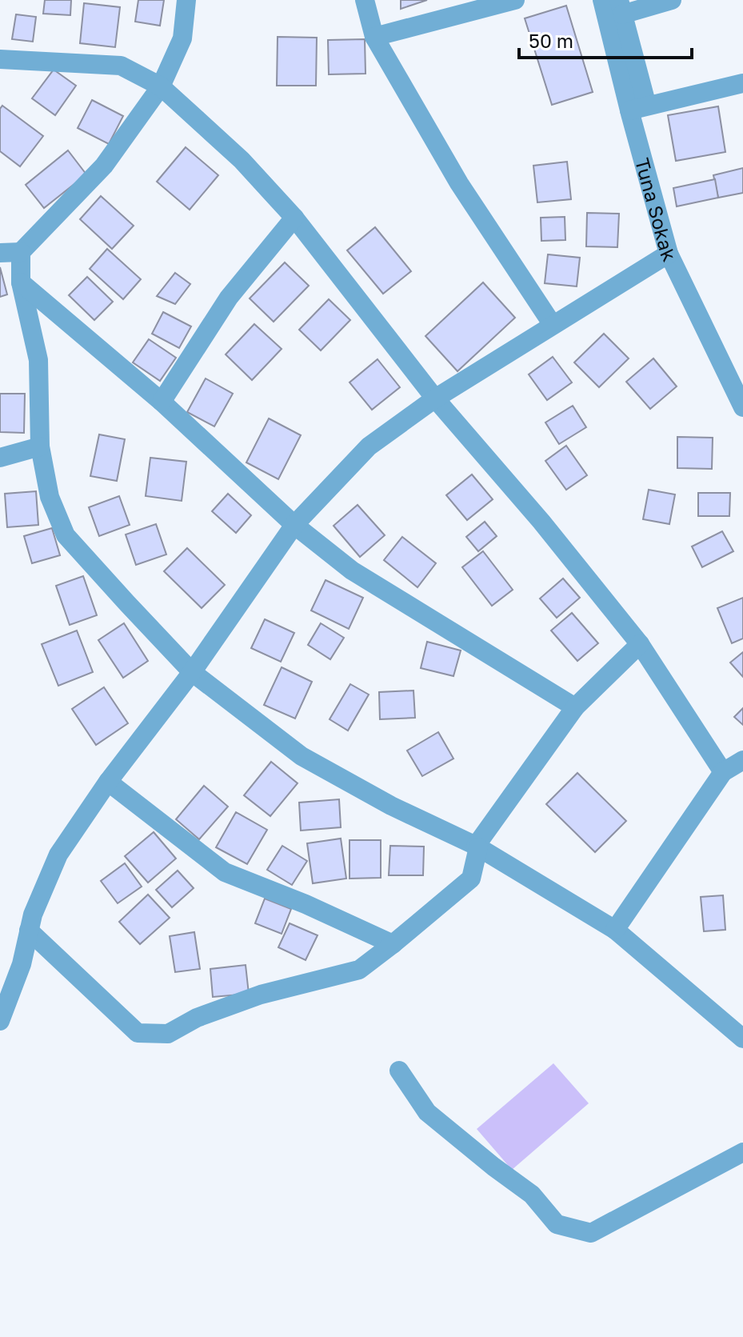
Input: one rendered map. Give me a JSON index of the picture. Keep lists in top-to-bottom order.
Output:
{
  "streets": {
    "street": ["Tuna Sokak"]
  },
  "scale_bar": "50 m"
}
